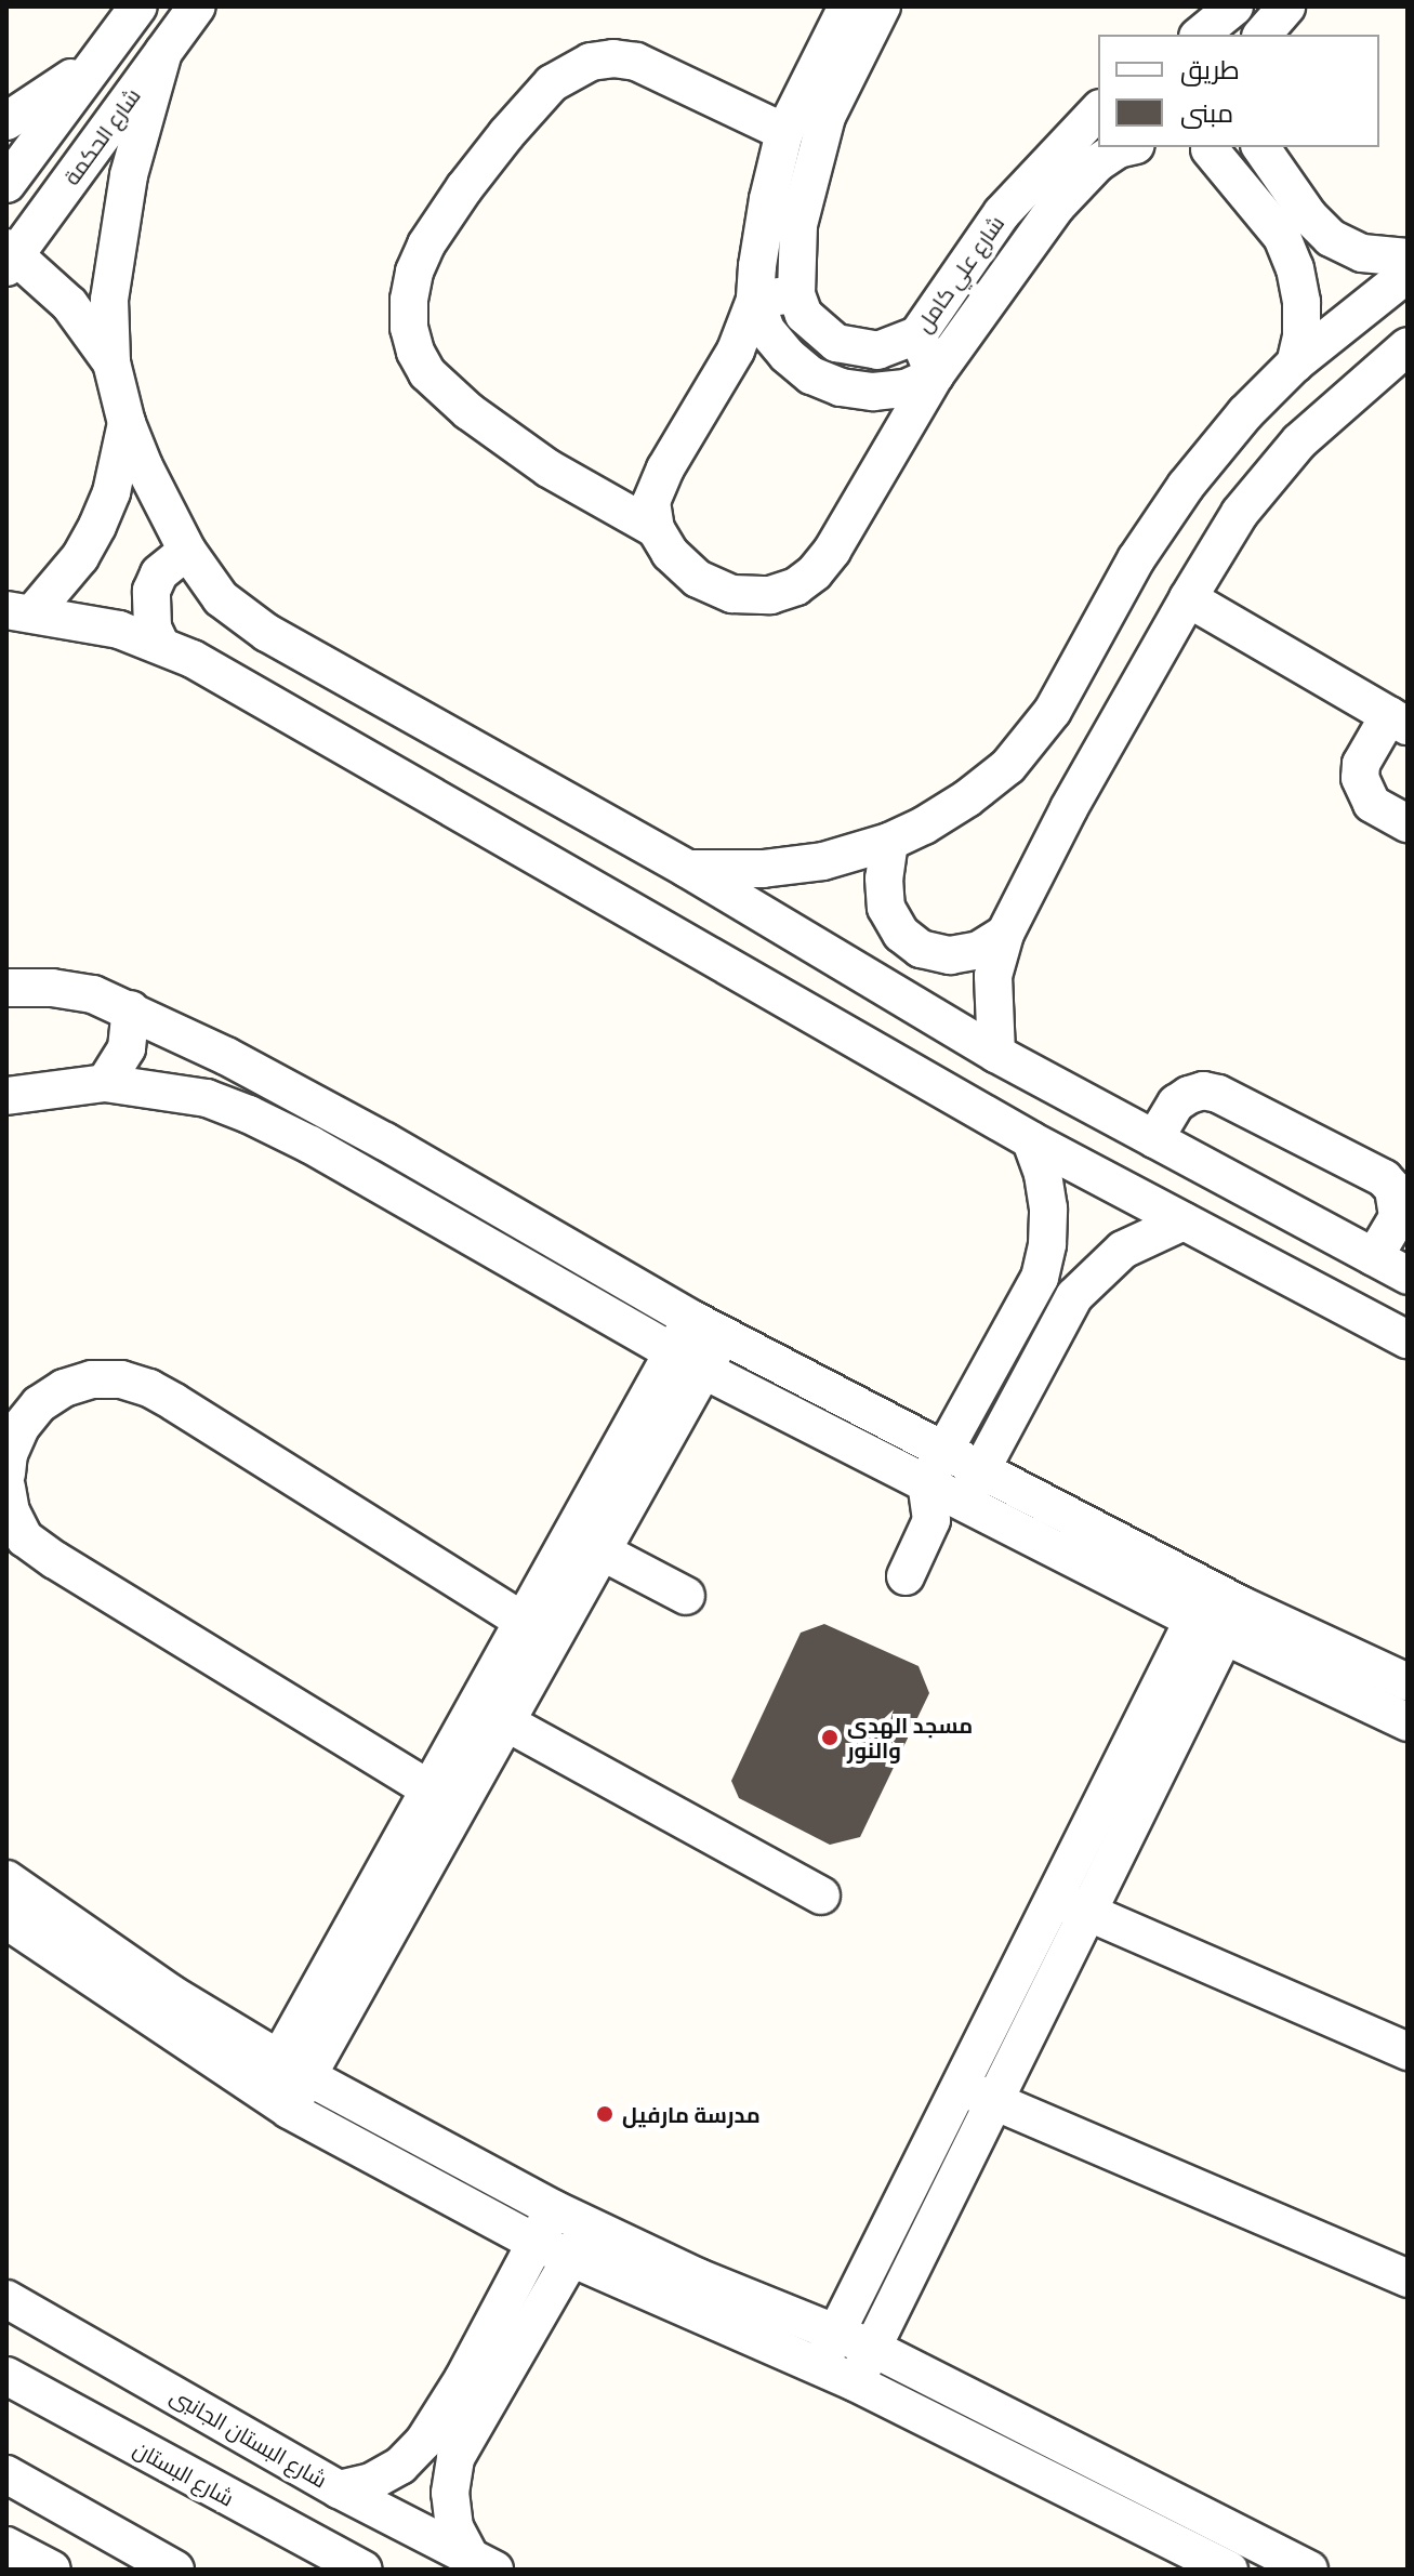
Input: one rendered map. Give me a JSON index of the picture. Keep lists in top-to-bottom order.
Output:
{
  "streets": {
    "street": [
      "شارع الحكمة",
      "شارع علي كامل",
      "شارع البستان الجانبى",
      "شارع البستان"
    ]
  },
  "places": ["مسجد الهدى والنور", "مدرسة مارفيل"],
  "legend": ["طريق", "مبنى"]
}
